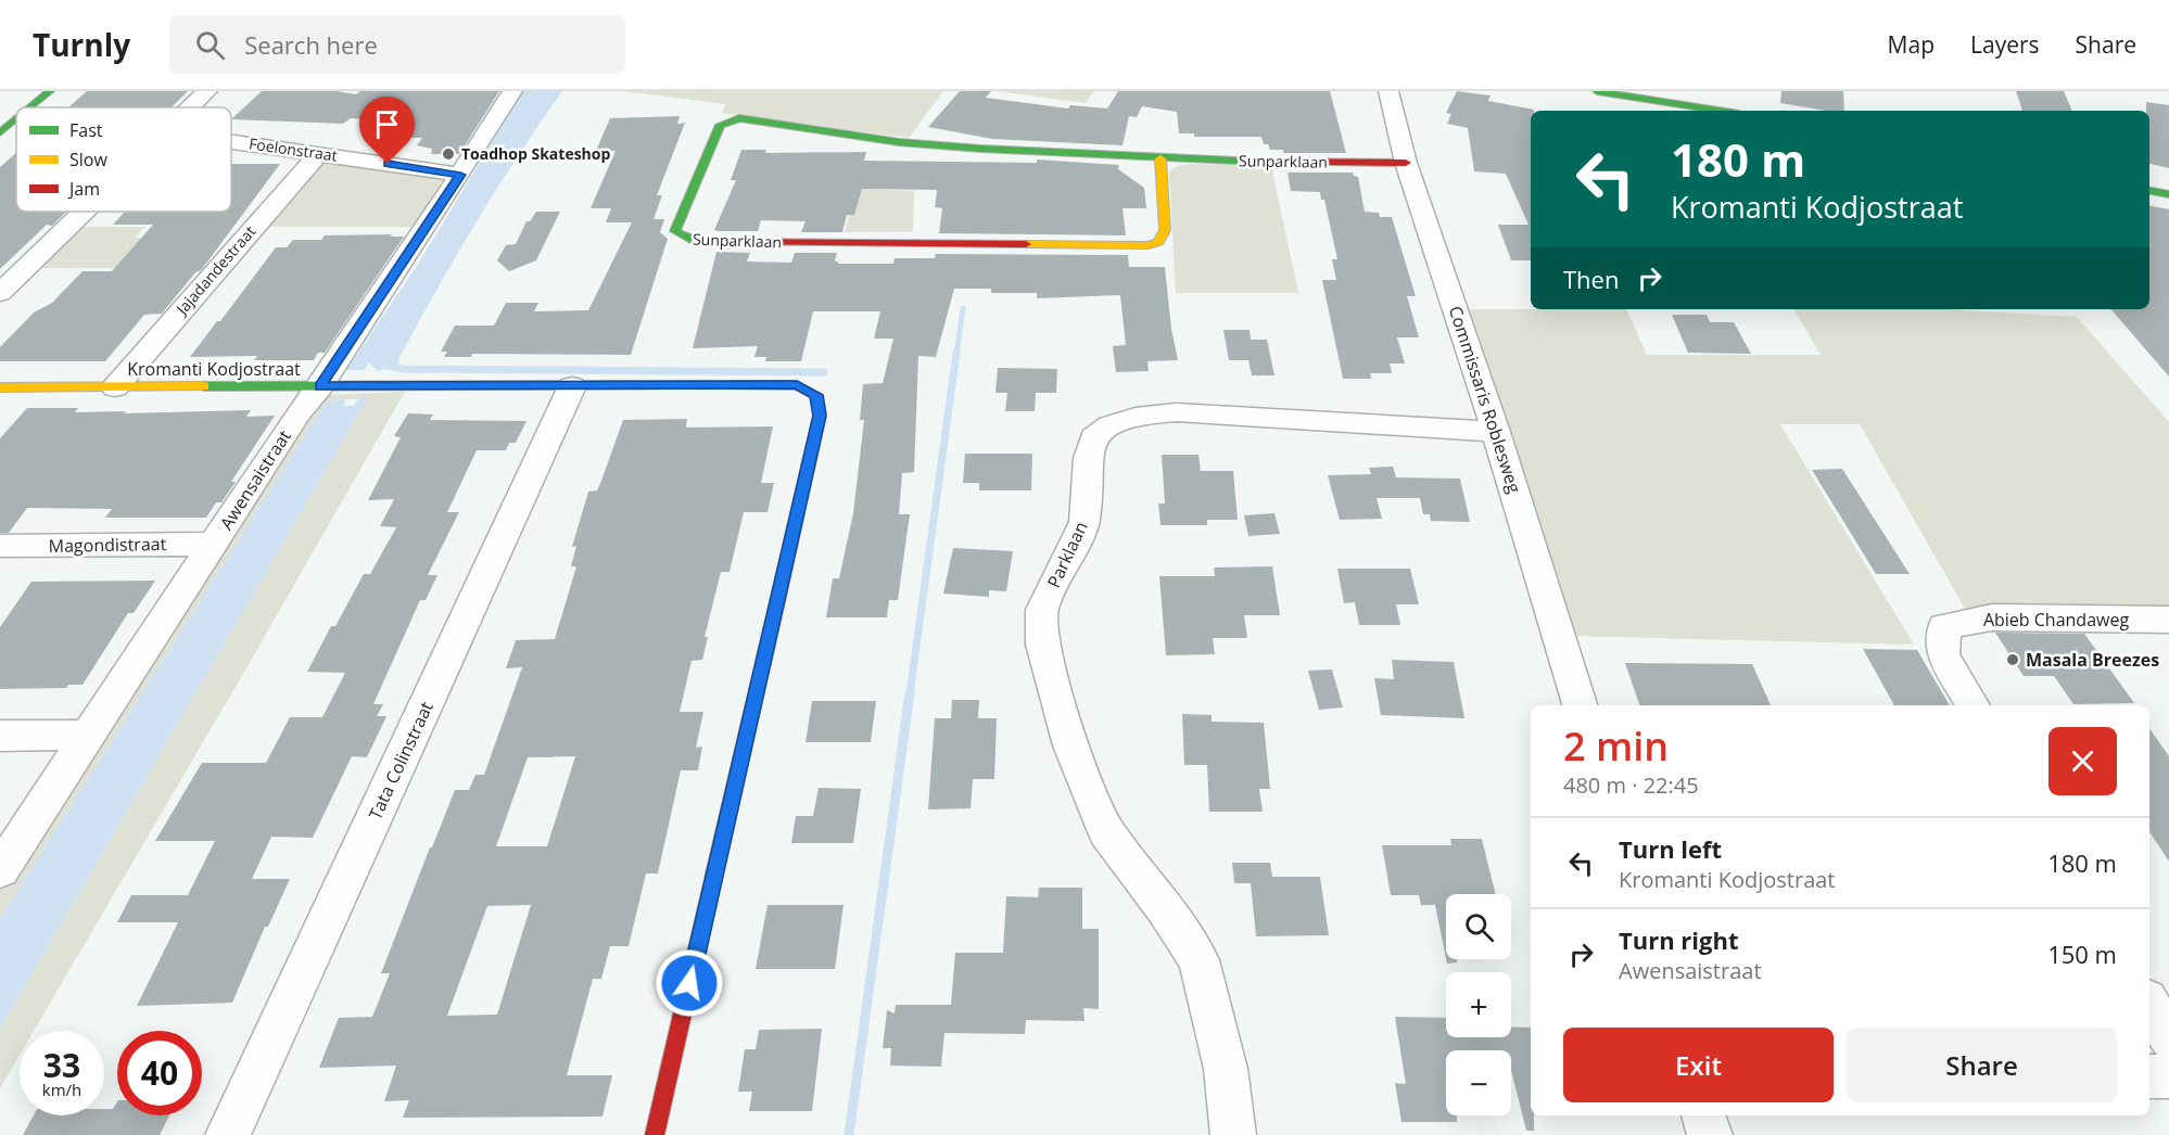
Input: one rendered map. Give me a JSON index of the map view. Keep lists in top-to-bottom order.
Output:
{
  "streets": {
    "street": [
      "Foelonstraat",
      "Sunparklaan",
      "Jajadandestraat",
      "Kromanti Kodjostraat",
      "Commissaris Roblesweg",
      "Awensaistraat",
      "Magondistraat",
      "Parklaan",
      "Abieb Chandaweg",
      "Tata Colinstraat"
    ]
  },
  "crossings": [
    ["Foelonstraat", "Jajadandestraat"],
    ["Foelonstraat", "Awensaistraat"],
    ["Sunparklaan", "Commissaris Roblesweg"],
    ["Jajadandestraat", "Kromanti Kodjostraat"],
    ["Kromanti Kodjostraat", "Awensaistraat"],
    ["Kromanti Kodjostraat", "Tata Colinstraat"],
    ["Commissaris Roblesweg", "Parklaan"],
    ["Awensaistraat", "Magondistraat"]
  ],
  "places": ["Toadhop Skateshop", "Masala Breezes"],
  "legend": ["Fast", "Slow", "Jam"],
  "page": {
    "header": "Turnly",
    "search": "Search here",
    "nav": ["Map", "Layers", "Share"],
    "turn": ["180 m", "Kromanti Kodjostraat"],
    "then": "Then",
    "heading": ["2 min", "480 m · 22:45"],
    "list": [
      {
        "name": "Turn left",
        "note": "Kromanti Kodjostraat",
        "value": "180 m"
      },
      {
        "name": "Turn right",
        "note": "Awensaistraat",
        "value": "150 m"
      }
    ],
    "map_buttons": ["+", "−"],
    "buttons": ["Exit", "Share"],
    "speed": "33 km/h",
    "limit": "40"
  }
}
